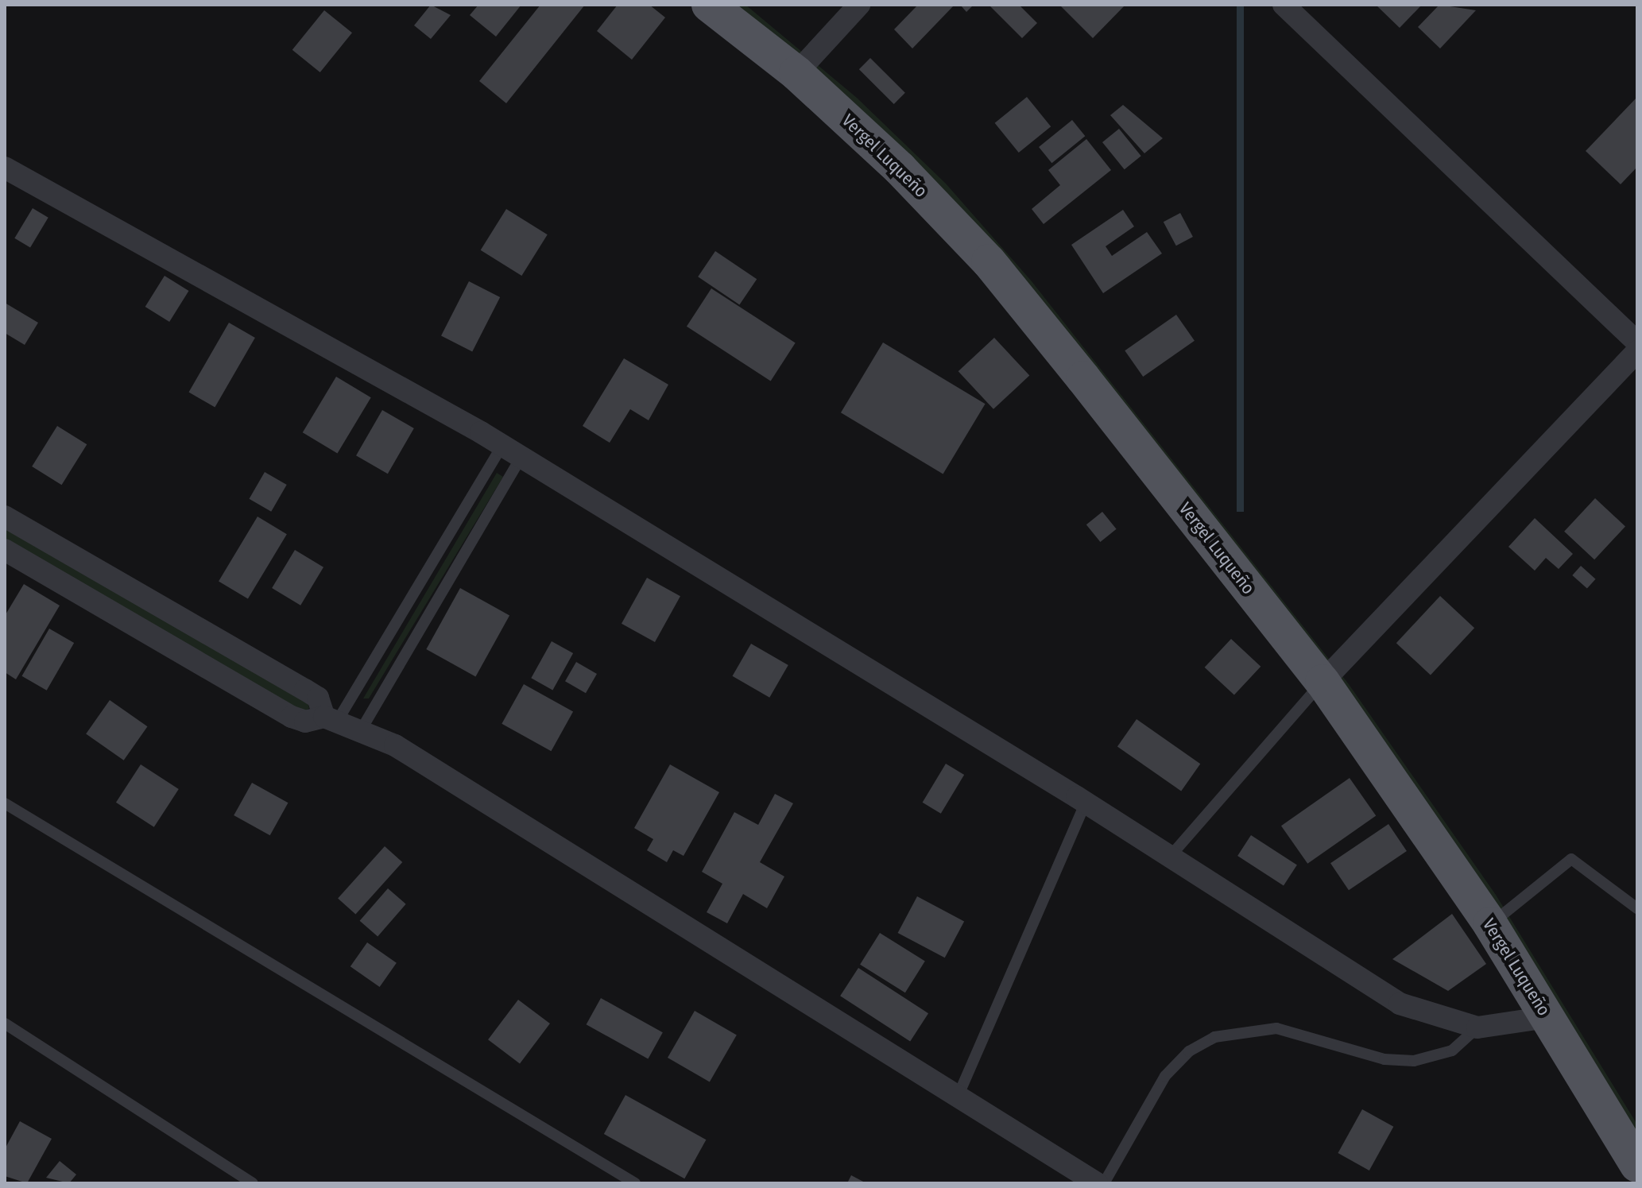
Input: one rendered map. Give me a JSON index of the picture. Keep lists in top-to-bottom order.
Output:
{
  "streets": {
    "main road": ["Vergel Luqueño"]
  }
}
